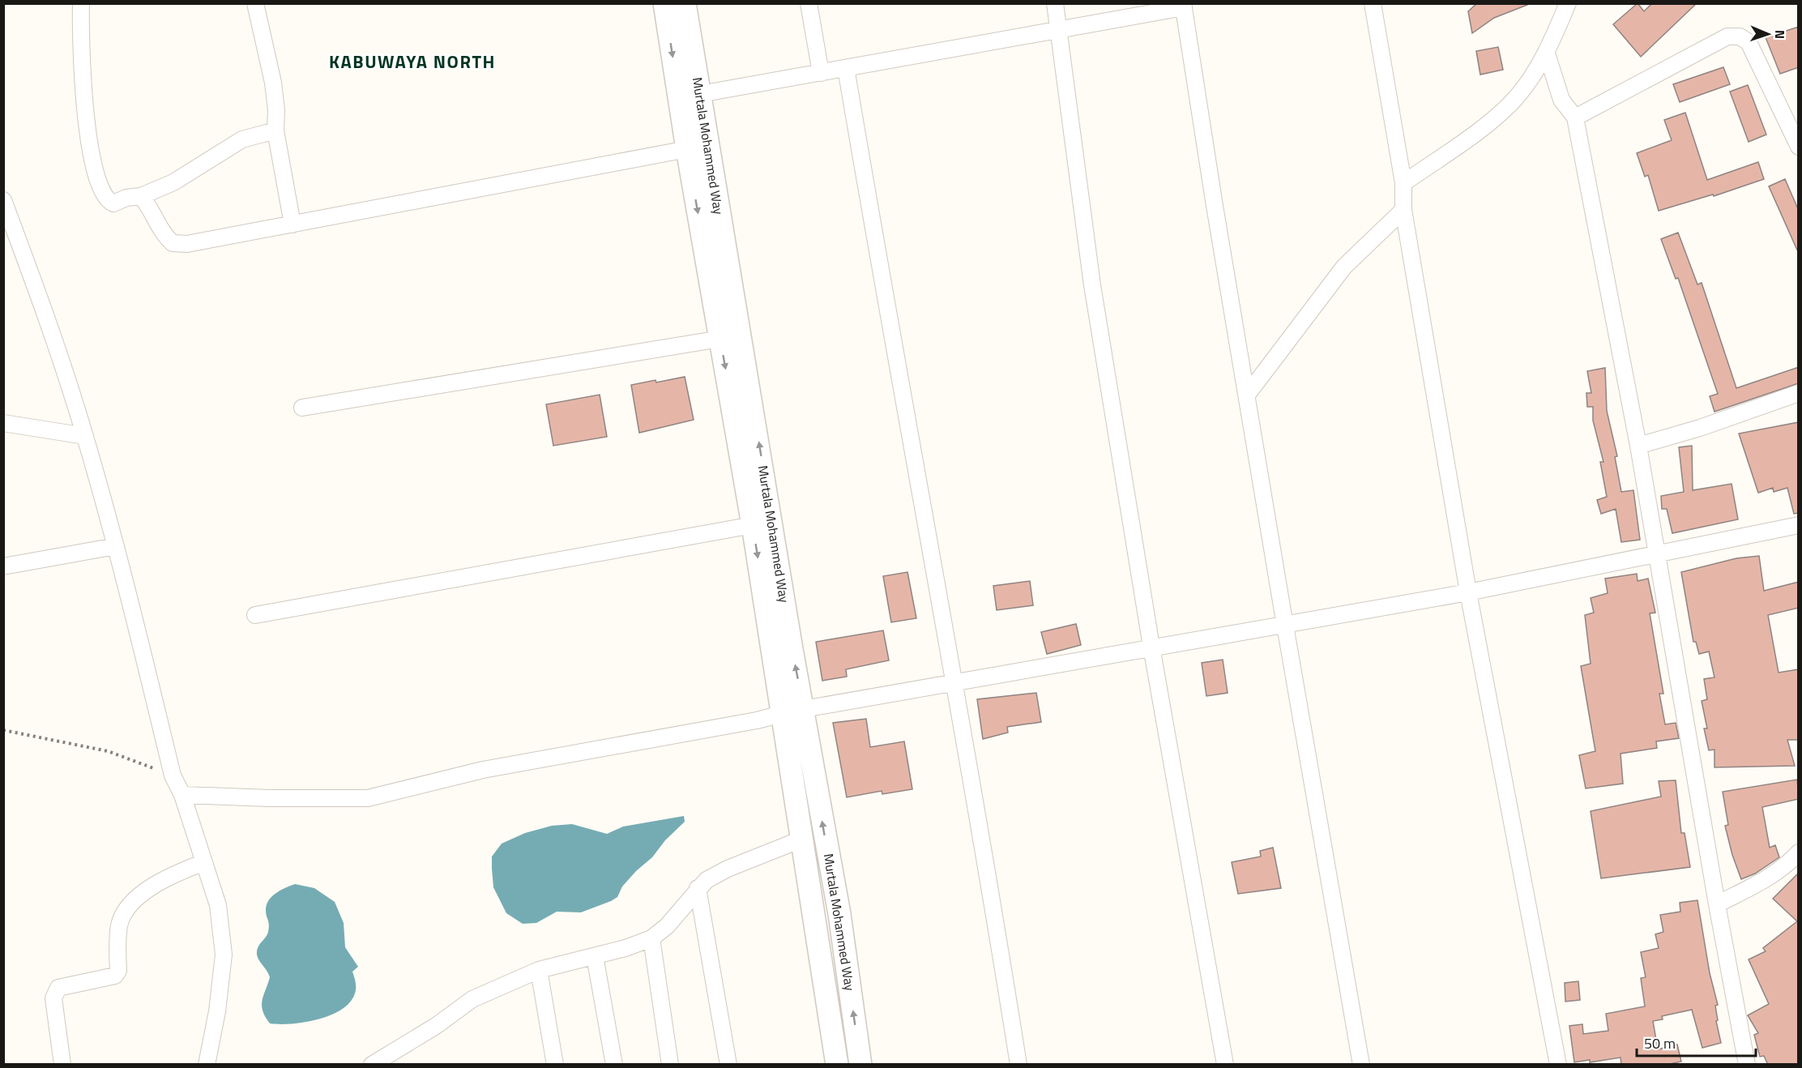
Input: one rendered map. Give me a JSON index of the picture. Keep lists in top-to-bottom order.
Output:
{
  "streets": {
    "main road": ["Murtala Mohammed Way"]
  },
  "districts": ["KABUWAYA NORTH"],
  "scale_bar": "50 m",
  "north": "right"
}
